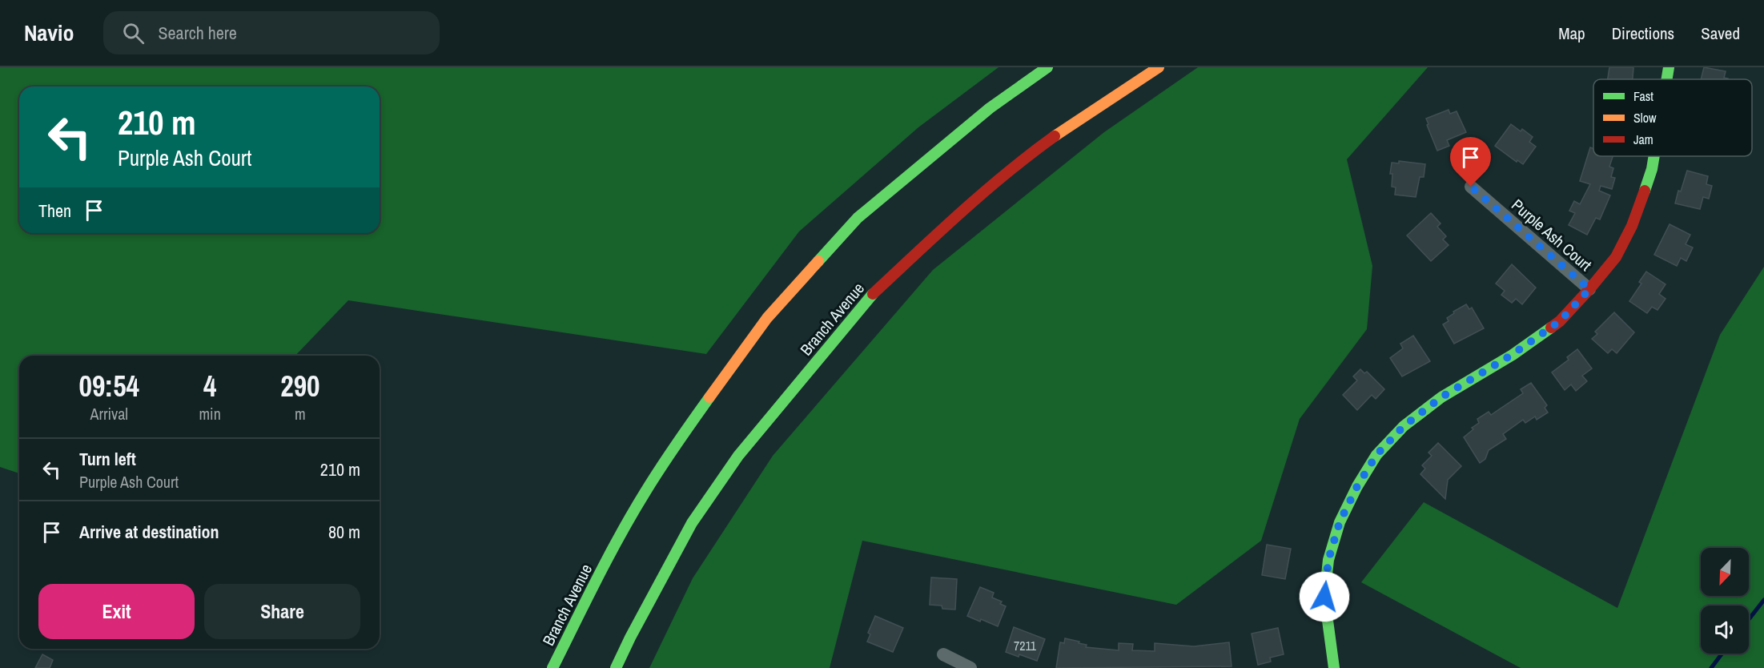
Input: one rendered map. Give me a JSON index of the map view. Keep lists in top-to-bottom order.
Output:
{
  "streets": {
    "main road": ["Branch Avenue"],
    "street": ["Purple Ash Court"]
  },
  "house_numbers": ["7211"],
  "legend": ["Fast", "Slow", "Jam"],
  "north": "bottom left",
  "page": {
    "header": "Navio",
    "search": "Search here",
    "nav": ["Map", "Directions", "Saved"],
    "turn": ["210 m", "Purple Ash Court"],
    "then": "Then",
    "eta": [
      "09:54",
      "Arrival",
      "4",
      "min",
      "290",
      "m"
    ],
    "list": [
      {
        "name": "Turn left",
        "note": "Purple Ash Court",
        "value": "210 m"
      },
      {
        "name": "Arrive at destination",
        "value": "80 m"
      }
    ],
    "buttons": ["Exit", "Share"]
  }
}
